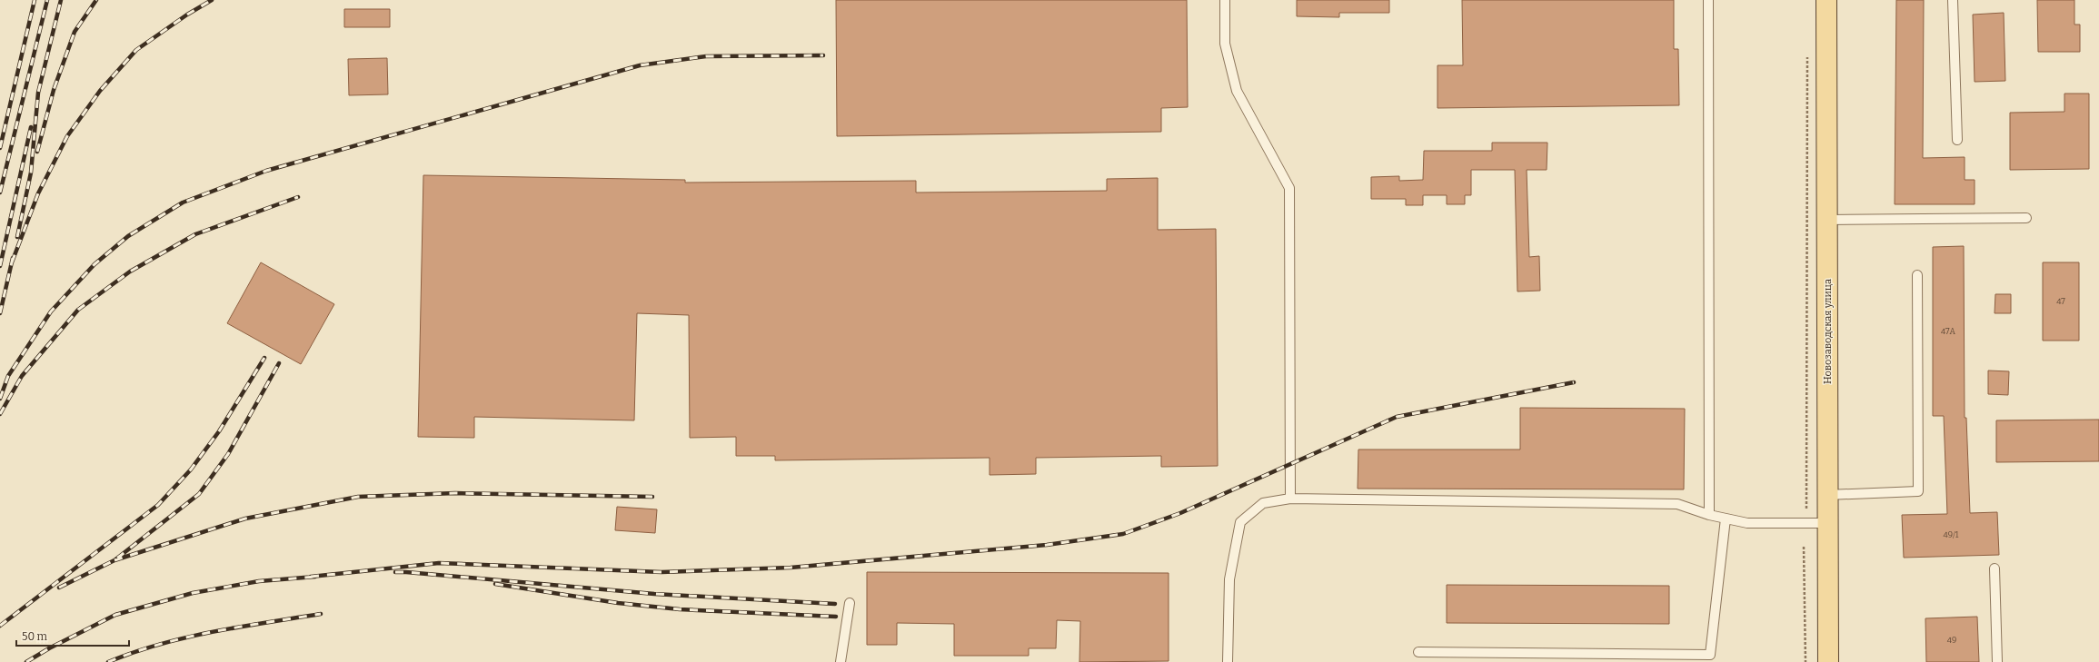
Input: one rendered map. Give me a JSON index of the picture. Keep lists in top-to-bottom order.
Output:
{
  "streets": {
    "main road": ["Новозаводская улица"]
  },
  "house_numbers": [
    "47",
    "47А",
    "49/1",
    "49"
  ],
  "scale_bar": "50 m"
}
